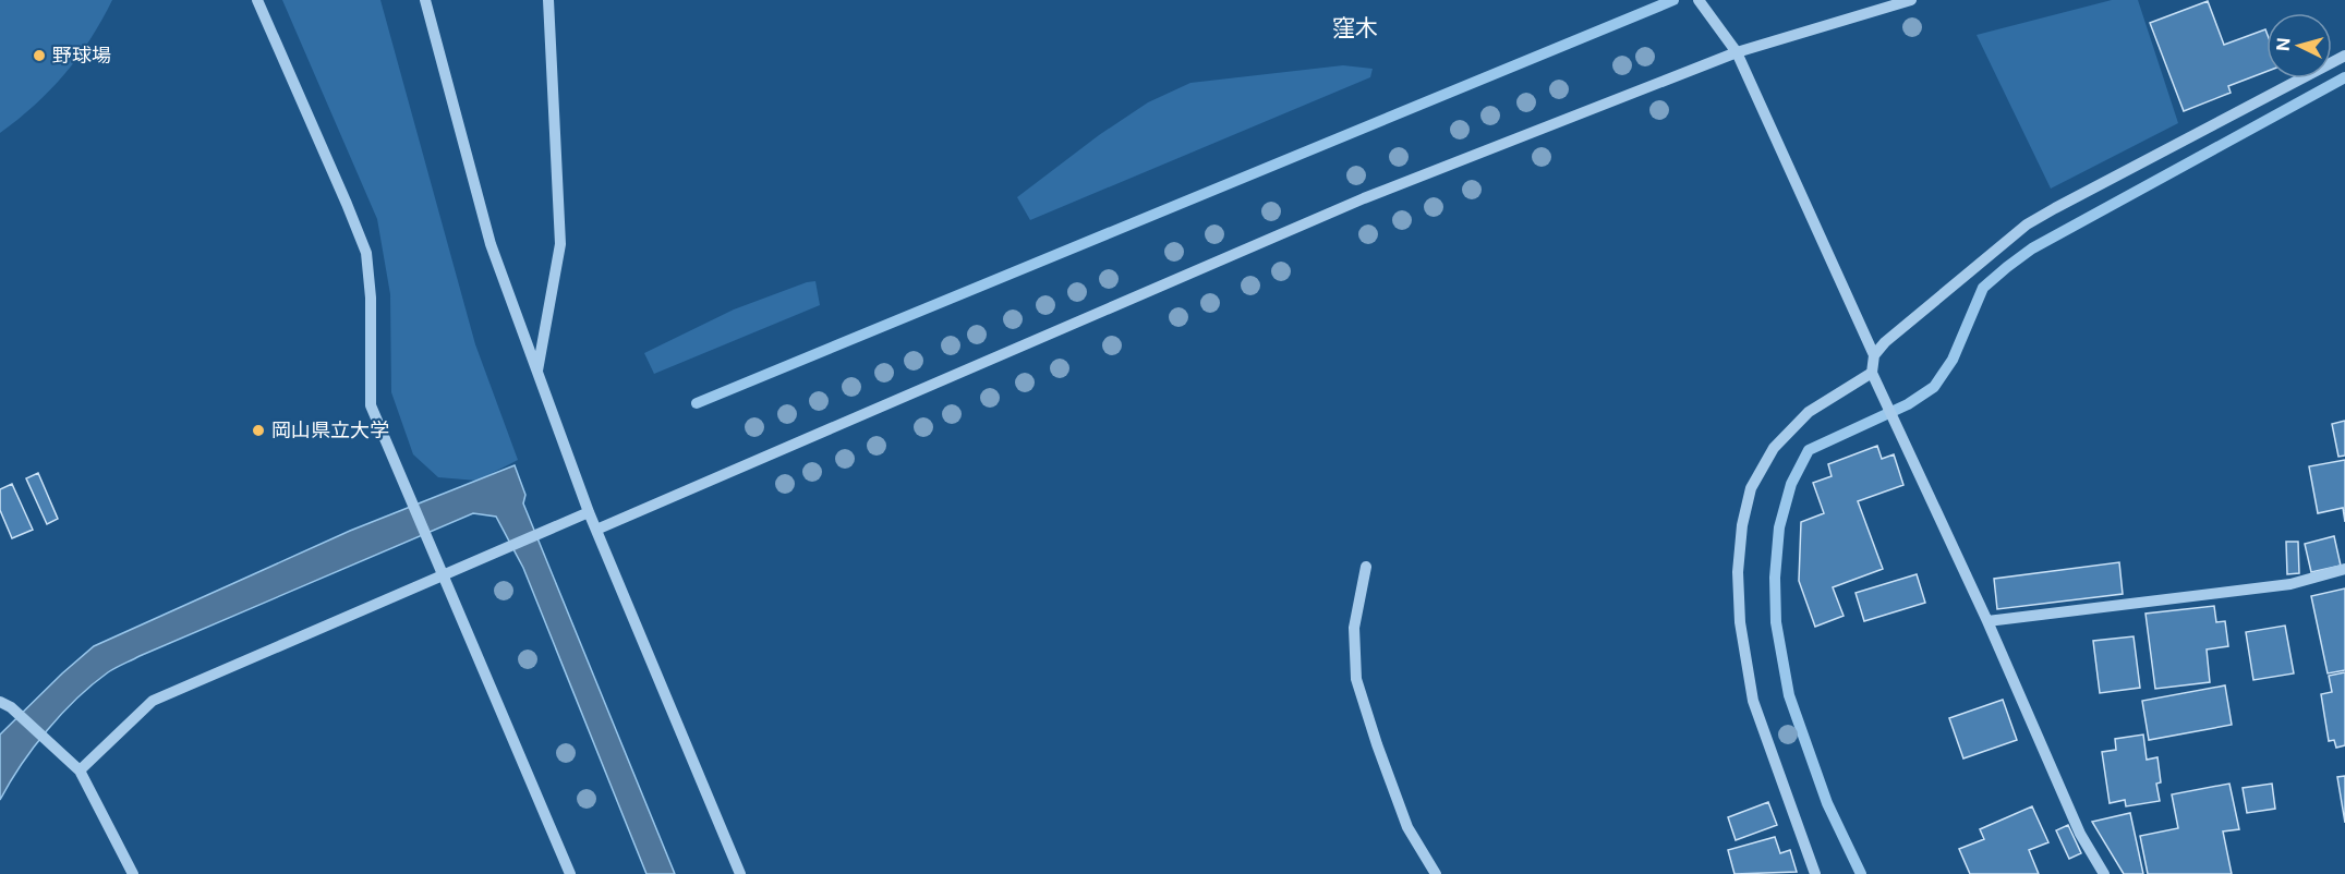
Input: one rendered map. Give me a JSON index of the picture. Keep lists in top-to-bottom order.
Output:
{
  "districts": ["窪木"],
  "places": ["野球場", "岡山県立大学"],
  "north": "left"
}
